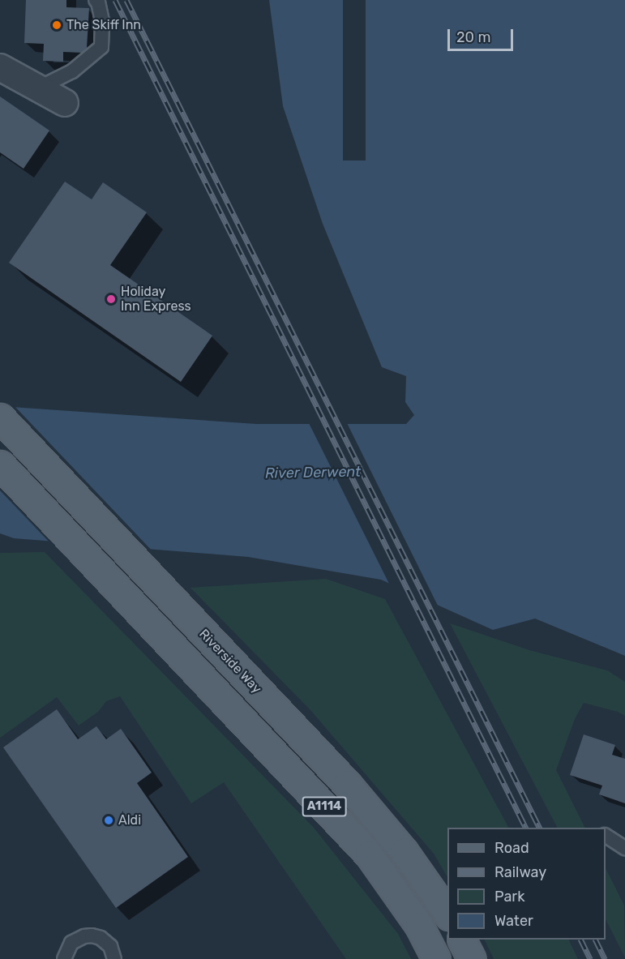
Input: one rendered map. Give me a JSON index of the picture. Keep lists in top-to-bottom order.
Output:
{
  "streets": {
    "main road": ["Riverside Way", "A1114"]
  },
  "water": ["River Derwent"],
  "places": ["The Skiff Inn", "Holiday Inn Express", "Aldi"],
  "legend": [
    "Road",
    "Railway",
    "Park",
    "Water"
  ],
  "scale_bar": "20 m"
}
